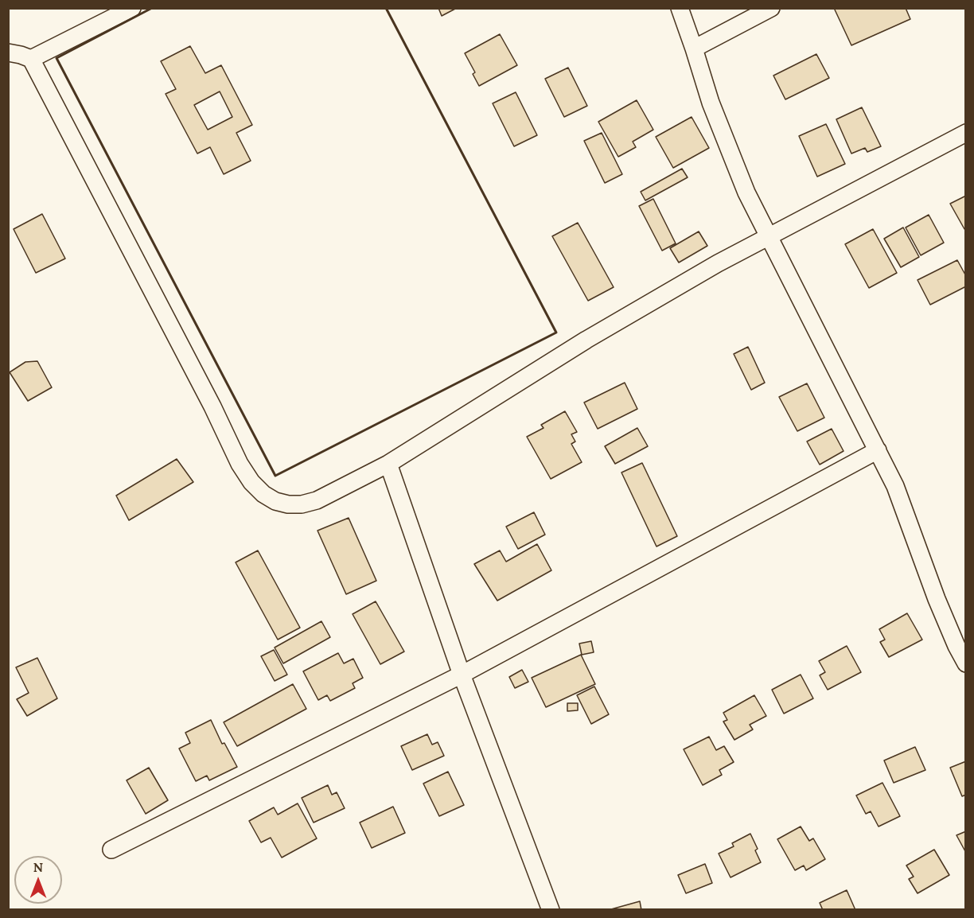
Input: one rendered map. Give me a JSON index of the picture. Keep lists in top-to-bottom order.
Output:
{
  "north": "top"
}
